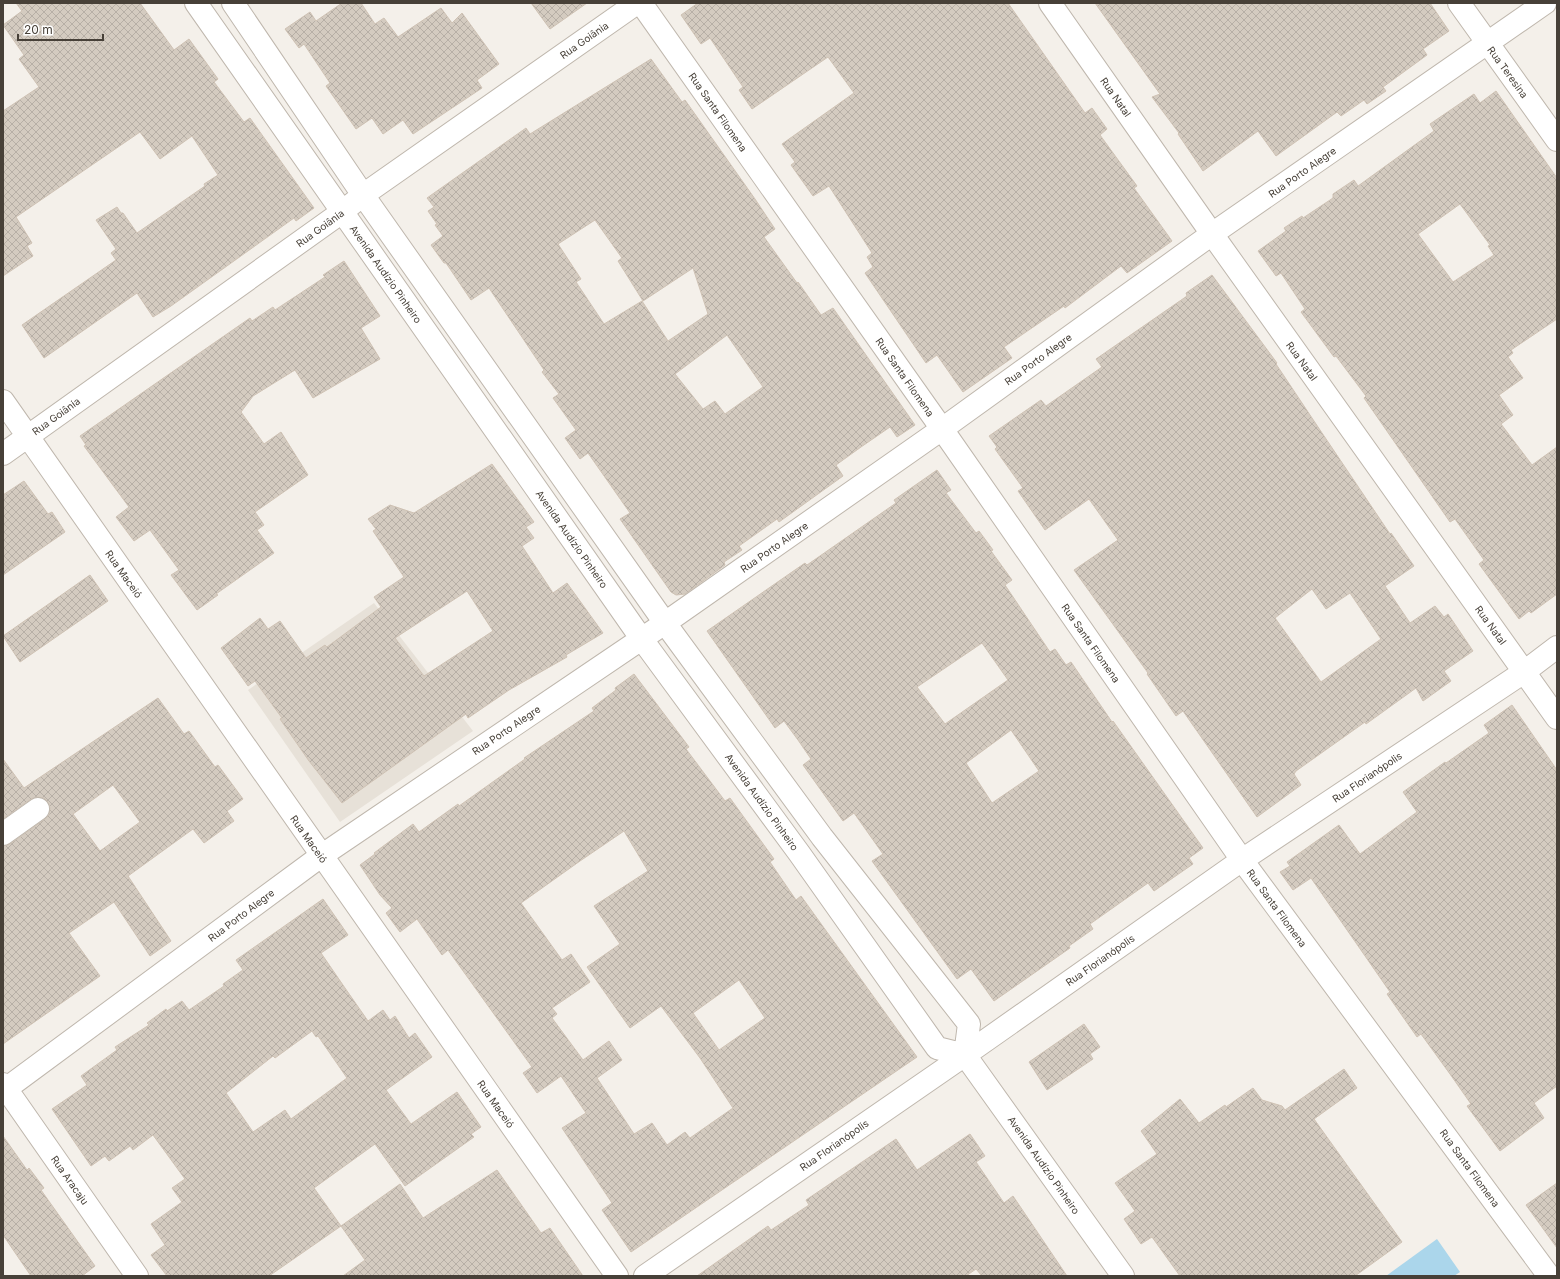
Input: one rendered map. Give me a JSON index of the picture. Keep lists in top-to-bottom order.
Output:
{
  "streets": {
    "street": [
      "Rua Goiânia",
      "Rua Teresina",
      "Rua Natal",
      "Rua Santa Filomena",
      "Rua Porto Alegre",
      "Avenida Audízio Pinheiro",
      "Rua Maceió",
      "Rua Florianópolis",
      "Rua Aracaju"
    ]
  },
  "crossings": [
    ["Rua Goiânia", "Avenida Audízio Pinheiro"],
    ["Rua Goiânia", "Rua Maceió"],
    ["Rua Teresina", "Rua Porto Alegre"],
    ["Rua Natal", "Rua Porto Alegre"],
    ["Rua Natal", "Rua Florianópolis"],
    ["Rua Santa Filomena", "Rua Porto Alegre"],
    ["Rua Santa Filomena", "Rua Florianópolis"],
    ["Rua Porto Alegre", "Avenida Audízio Pinheiro"],
    ["Rua Porto Alegre", "Rua Maceió"],
    ["Rua Porto Alegre", "Rua Aracaju"],
    ["Avenida Audízio Pinheiro", "Rua Florianópolis"]
  ],
  "scale_bar": "20 m"
}
